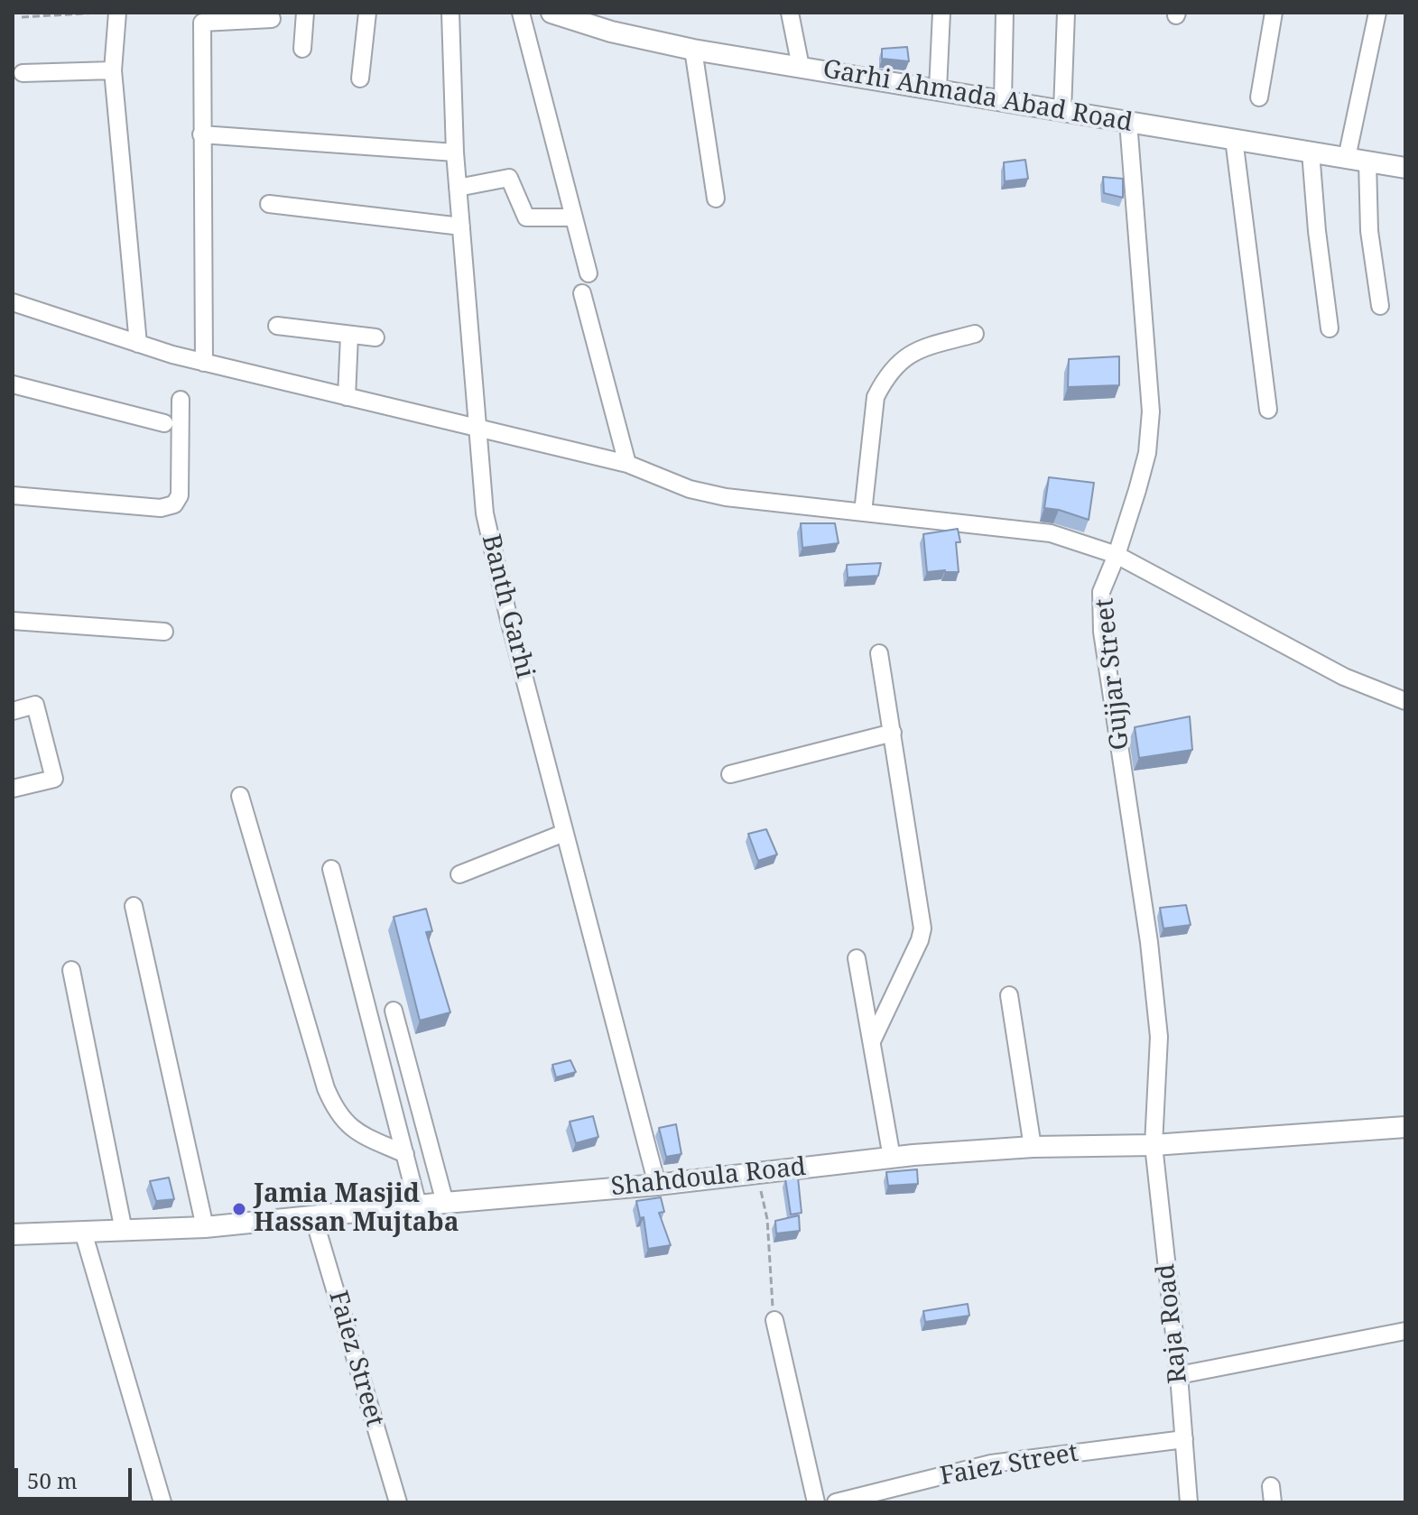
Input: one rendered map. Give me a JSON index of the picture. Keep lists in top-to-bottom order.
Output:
{
  "streets": {
    "street": [
      "Garhi Ahmada Abad Road",
      "Banth Garhi",
      "Gujjar Street",
      "Shahdoula Road",
      "Raja Road",
      "Faiez Street"
    ]
  },
  "crossings": [
    ["Garhi Ahmada Abad Road", "Gujjar Street"],
    ["Banth Garhi", "Shahdoula Road"],
    ["Gujjar Street", "Shahdoula Road"],
    ["Gujjar Street", "Raja Road"],
    ["Shahdoula Road", "Raja Road"],
    ["Shahdoula Road", "Faiez Street"],
    ["Raja Road", "Faiez Street"]
  ],
  "places": ["Jamia Masjid Hassan Mujtaba"],
  "scale_bar": "50 m"
}
